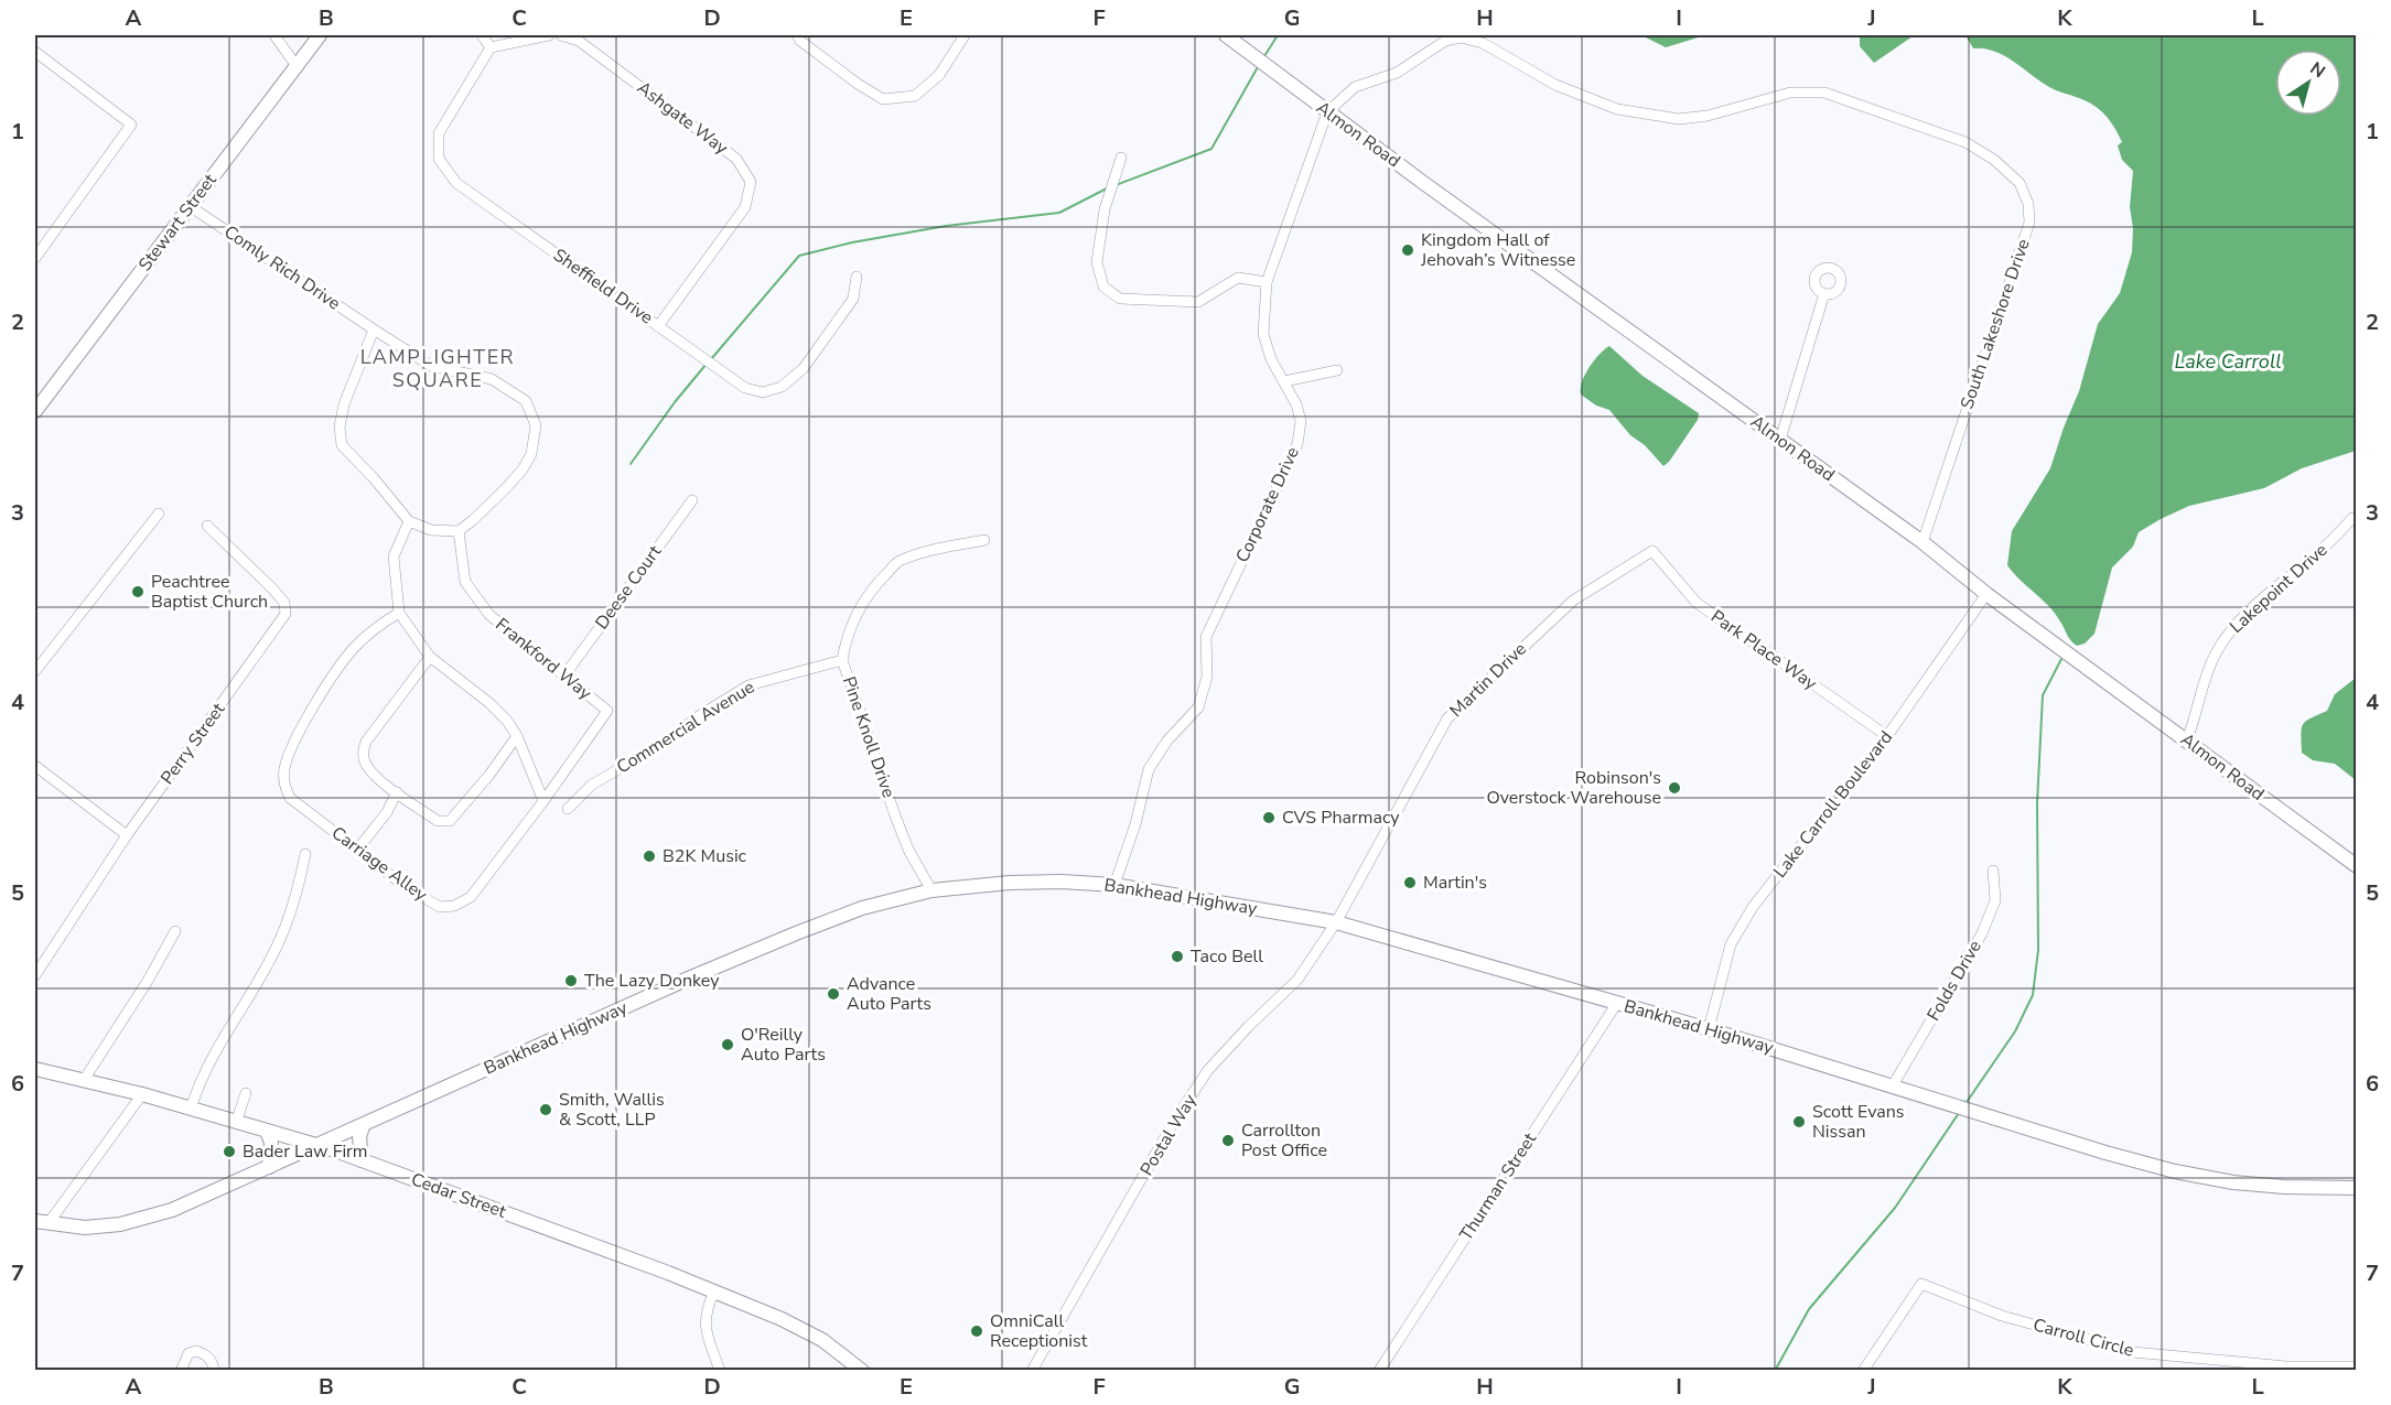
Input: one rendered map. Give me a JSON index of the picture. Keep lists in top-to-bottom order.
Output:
{
  "streets": {
    "street": [
      "Ashgate Way",
      "Almon Road",
      "Stewart Street",
      "Comly Rich Drive",
      "Sheffield Drive",
      "South Lakeshore Drive",
      "Corporate Drive",
      "Deese Court",
      "Lakepoint Drive",
      "Park Place Way",
      "Frankford Way",
      "Martin Drive",
      "Commercial Avenue",
      "Pine Knoll Drive",
      "Perry Street",
      "Lake Carroll Boulevard",
      "Carriage Alley",
      "Bankhead Highway",
      "Folds Drive",
      "Postal Way",
      "Thurman Street",
      "Cedar Street",
      "Carroll Circle"
    ]
  },
  "crossings": [
    ["Ashgate Way", "Sheffield Drive"],
    ["Almon Road", "South Lakeshore Drive"],
    ["Almon Road", "Corporate Drive"],
    ["Almon Road", "Lakepoint Drive"],
    ["Almon Road", "Lake Carroll Boulevard"],
    ["Stewart Street", "Comly Rich Drive"],
    ["Comly Rich Drive", "Frankford Way"],
    ["South Lakeshore Drive", "Corporate Drive"],
    ["Corporate Drive", "Bankhead Highway"],
    ["Deese Court", "Frankford Way"],
    ["Park Place Way", "Martin Drive"],
    ["Park Place Way", "Lake Carroll Boulevard"],
    ["Frankford Way", "Carriage Alley"],
    ["Martin Drive", "Bankhead Highway"],
    ["Martin Drive", "Postal Way"],
    ["Commercial Avenue", "Pine Knoll Drive"],
    ["Pine Knoll Drive", "Bankhead Highway"],
    ["Lake Carroll Boulevard", "Bankhead Highway"],
    ["Bankhead Highway", "Folds Drive"],
    ["Bankhead Highway", "Postal Way"],
    ["Bankhead Highway", "Thurman Street"],
    ["Bankhead Highway", "Cedar Street"]
  ],
  "districts": ["LAMPLIGHTER SQUARE"],
  "water": ["Lake Carroll"],
  "places": [
    "Kingdom Hall of Jehovah’s Witnesse",
    "Peachtree Baptist Church",
    "Robinson's Overstock Warehouse",
    "CVS Pharmacy",
    "B2K Music",
    "Martin's",
    "Taco Bell",
    "The Lazy Donkey",
    "Advance Auto Parts",
    "O'Reilly Auto Parts",
    "Smith, Wallis & Scott, LLP",
    "Scott Evans Nissan",
    "Carrollton Post Office",
    "Bader Law Firm",
    "OmniCall Receptionist"
  ],
  "north": "top right",
  "grid": {
    "columns": [
      "A",
      "B",
      "C",
      "D",
      "E",
      "F",
      "G",
      "H",
      "I",
      "J",
      "K",
      "L"
    ],
    "rows": [
      "1",
      "2",
      "3",
      "4",
      "5",
      "6",
      "7"
    ]
  }
}
